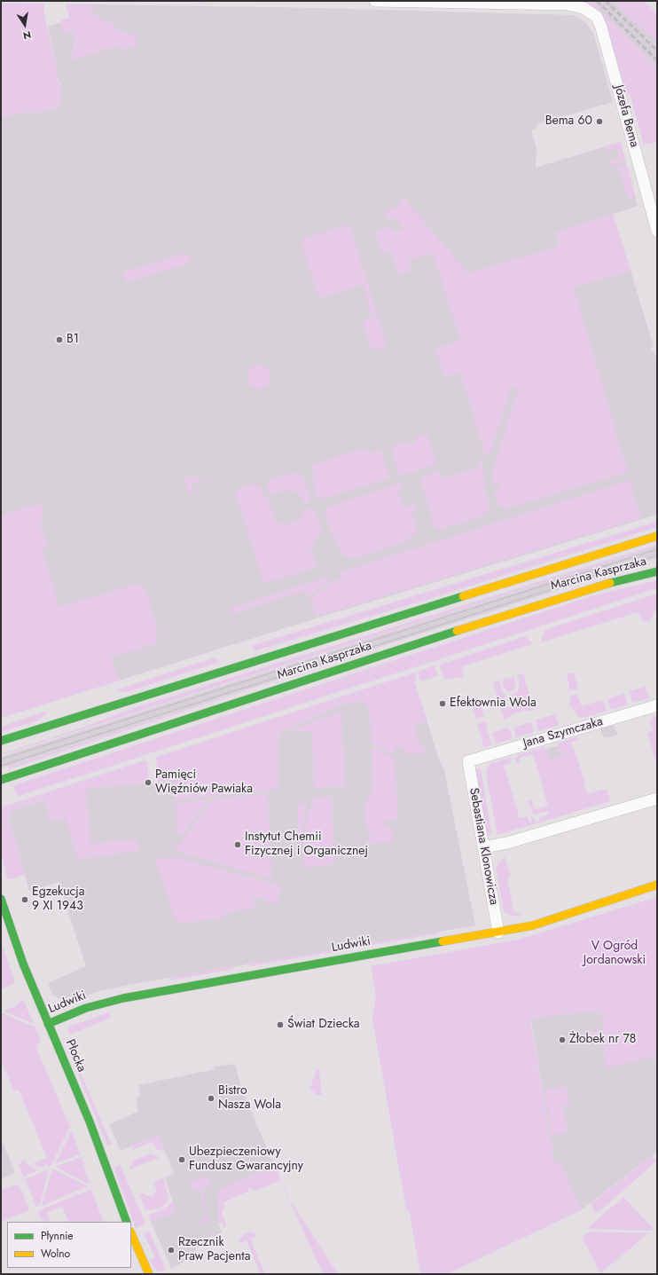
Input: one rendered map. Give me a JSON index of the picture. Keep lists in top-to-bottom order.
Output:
{
  "streets": {
    "main road": ["Marcina Kasprzaka", "Ludwiki", "Płocka"],
    "street": ["Józefa Bema", "Jana Szymczaka", "Sebastiana Klonowicza"]
  },
  "crossings": [
    ["Jana Szymczaka", "Sebastiana Klonowicza"],
    ["Sebastiana Klonowicza", "Ludwiki"],
    ["Ludwiki", "Płocka"]
  ],
  "parks": ["V Ogród Jordanowski"],
  "places": [
    "Bema 60",
    "B1",
    "Efektownia Wola",
    "Pamięci Więźniów Pawiaka",
    "Instytut Chemii Fizycznej i Organicznej",
    "Egzekucja 9 XI 1943",
    "Świat Dziecka",
    "Żłobek nr 78",
    "Bistro Nasza Wola",
    "Ubezpieczeniowy Fundusz Gwarancyjny",
    "Rzecznik Praw Pacjenta"
  ],
  "legend": ["Płynnie", "Wolno"],
  "north": "bottom"
}
